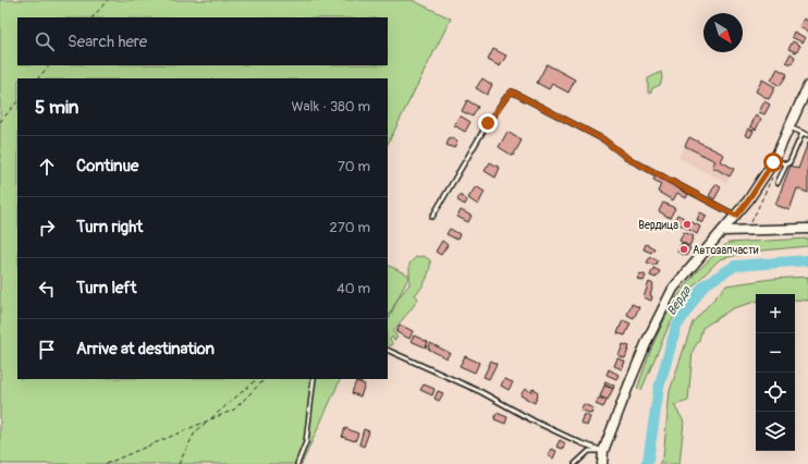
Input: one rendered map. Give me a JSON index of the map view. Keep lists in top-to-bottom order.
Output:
{
  "water": ["Вёрда"],
  "places": ["Вердица", "Автозапчасти"],
  "north": "bottom right",
  "page": {
    "search": "Search here",
    "heading": ["5 min", "Walk · 380 m"],
    "list": [
      ["Continue", "70 m"],
      ["Turn right", "270 m"],
      ["Turn left", "40 m"],
      "Arrive at destination"
    ],
    "map_buttons": ["+", "−"]
  }
}
